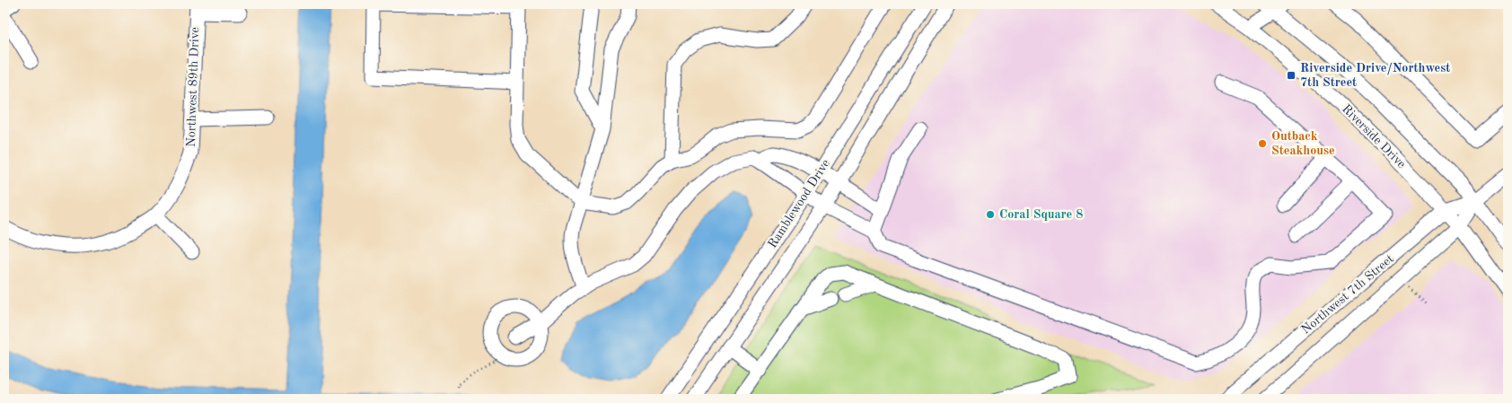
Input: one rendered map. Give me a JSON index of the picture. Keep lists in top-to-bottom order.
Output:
{
  "streets": {
    "street": [
      "Northwest 89th Drive",
      "Riverside Drive",
      "Ramblewood Drive",
      "Northwest 7th Street"
    ]
  },
  "crossings": [
    ["Riverside Drive", "Northwest 7th Street"]
  ],
  "places": {
    "transit": ["Riverside Drive/Northwest 7th Street"],
    "other": ["Outback Steakhouse", "Coral Square 8"]
  }
}
